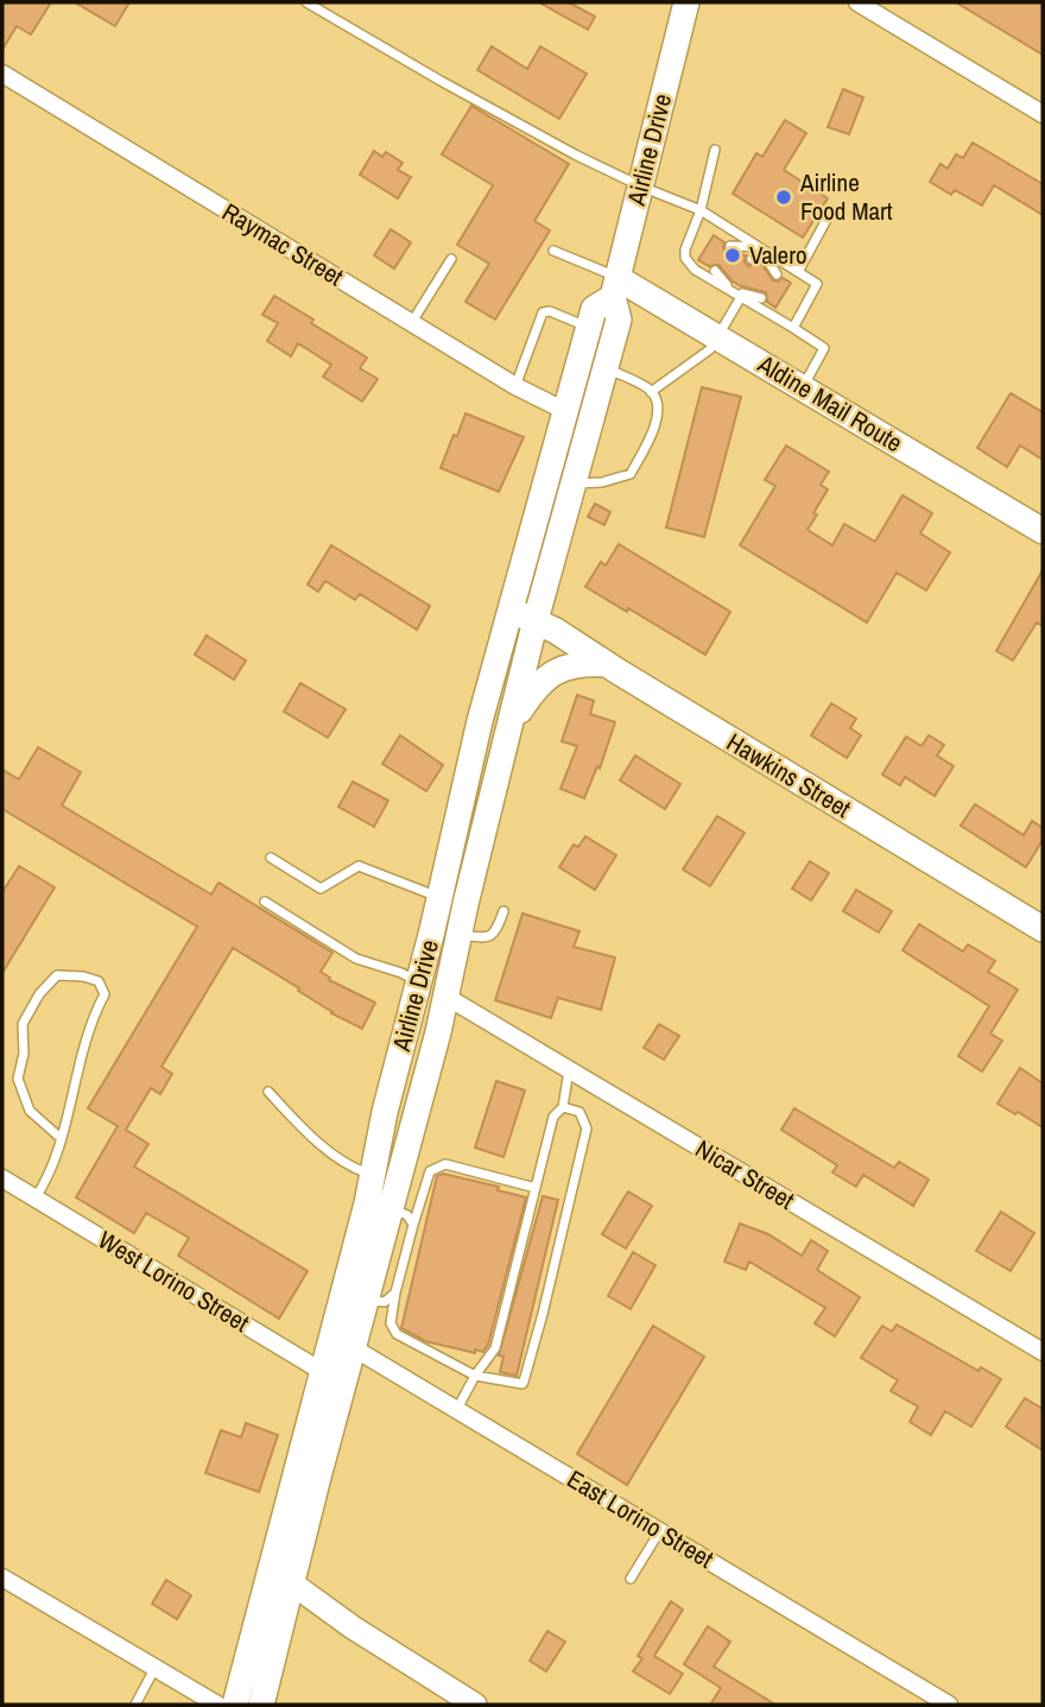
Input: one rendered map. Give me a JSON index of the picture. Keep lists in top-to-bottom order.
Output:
{
  "streets": {
    "main road": ["Airline Drive", "Aldine Mail Route", "Hawkins Street"],
    "street": [
      "Raymac Street",
      "Nicar Street",
      "West Lorino Street",
      "East Lorino Street"
    ]
  },
  "crossings": [
    ["Airline Drive", "Raymac Street"],
    ["Airline Drive", "Aldine Mail Route"],
    ["Airline Drive", "Hawkins Street"],
    ["Airline Drive", "Nicar Street"],
    ["Airline Drive", "West Lorino Street"],
    ["Airline Drive", "East Lorino Street"]
  ],
  "places": ["Airline Food Mart", "Valero"]
}
